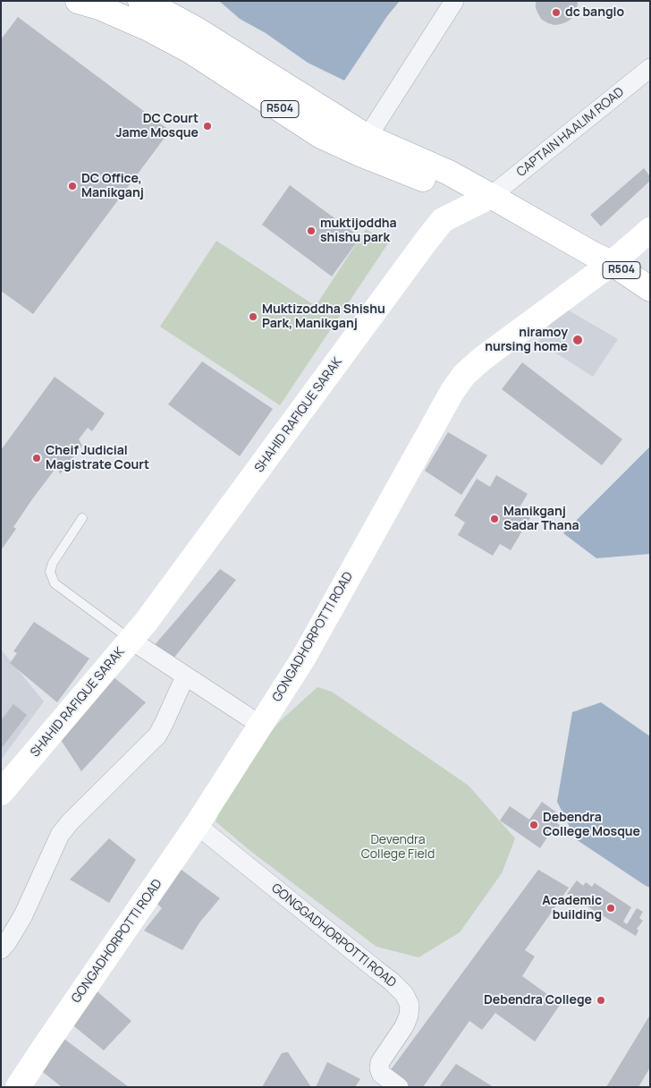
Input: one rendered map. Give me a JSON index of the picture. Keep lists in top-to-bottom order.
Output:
{
  "streets": {
    "street": [
      "R504",
      "CAPTAIN HAALIM ROAD",
      "SHAHID RAFIQUE SARAK",
      "GONGADHORPOTTI ROAD",
      "GONGGADHORPOTTI ROAD"
    ]
  },
  "crossings": [
    ["R504", "CAPTAIN HAALIM ROAD"],
    ["R504", "SHAHID RAFIQUE SARAK"],
    ["R504", "GONGADHORPOTTI ROAD"],
    ["CAPTAIN HAALIM ROAD", "SHAHID RAFIQUE SARAK"],
    ["GONGADHORPOTTI ROAD", "GONGGADHORPOTTI ROAD"]
  ],
  "parks": ["Devendra College Field"],
  "places": [
    "dc banglo",
    "DC Court Jame Mosque",
    "DC Office, Manikganj",
    "muktijoddha shishu park",
    "Muktizoddha Shishu Park, Manikganj",
    "niramoy nursing home",
    "Cheif Judicial Magistrate Court",
    "Manikganj Sadar Thana",
    "Debendra College Mosque",
    "Academic building",
    "Debendra College"
  ]
}
